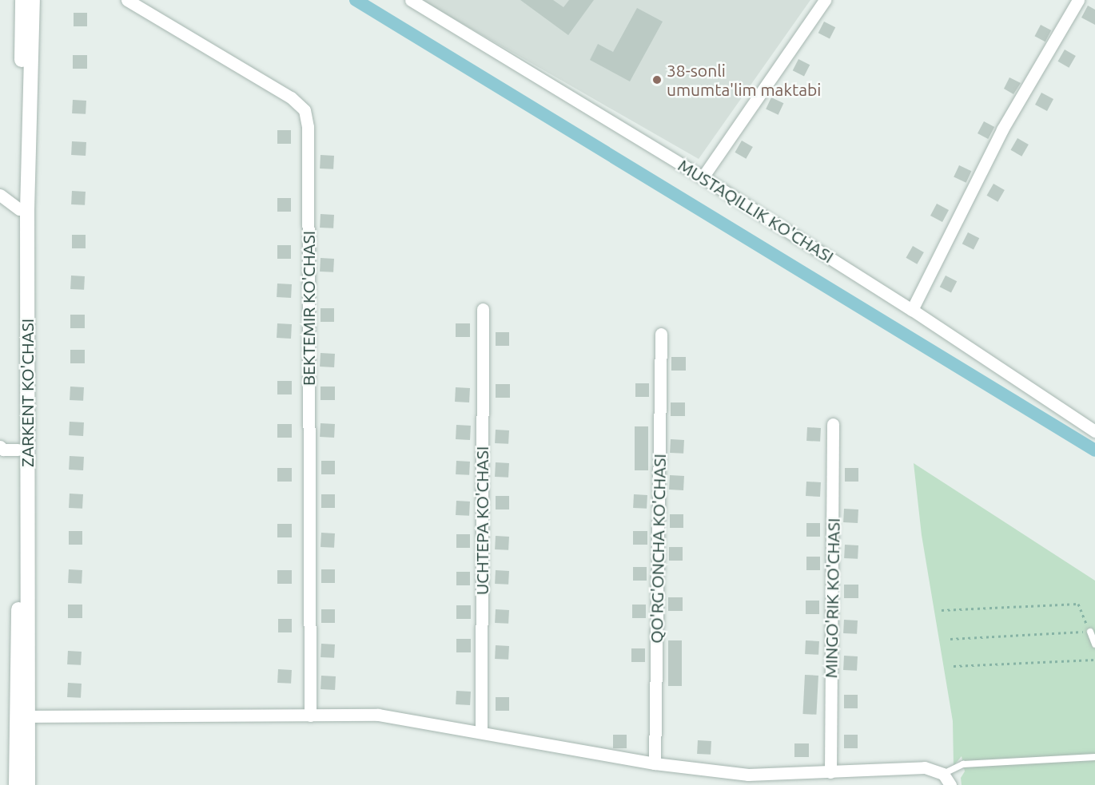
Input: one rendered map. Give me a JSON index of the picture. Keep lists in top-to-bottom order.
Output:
{
  "streets": {
    "main road": ["ZARKENT KO'CHASI"],
    "street": [
      "MUSTAQILLIK KO'CHASI",
      "BEKTEMIR KO'CHASI",
      "UCHTEPA KO'CHASI",
      "QO'RG'ONCHA KO'CHASI",
      "MINGO'RIK KO'CHASI"
    ]
  },
  "places": ["38-sonli umumta'lim maktabi"]
}
